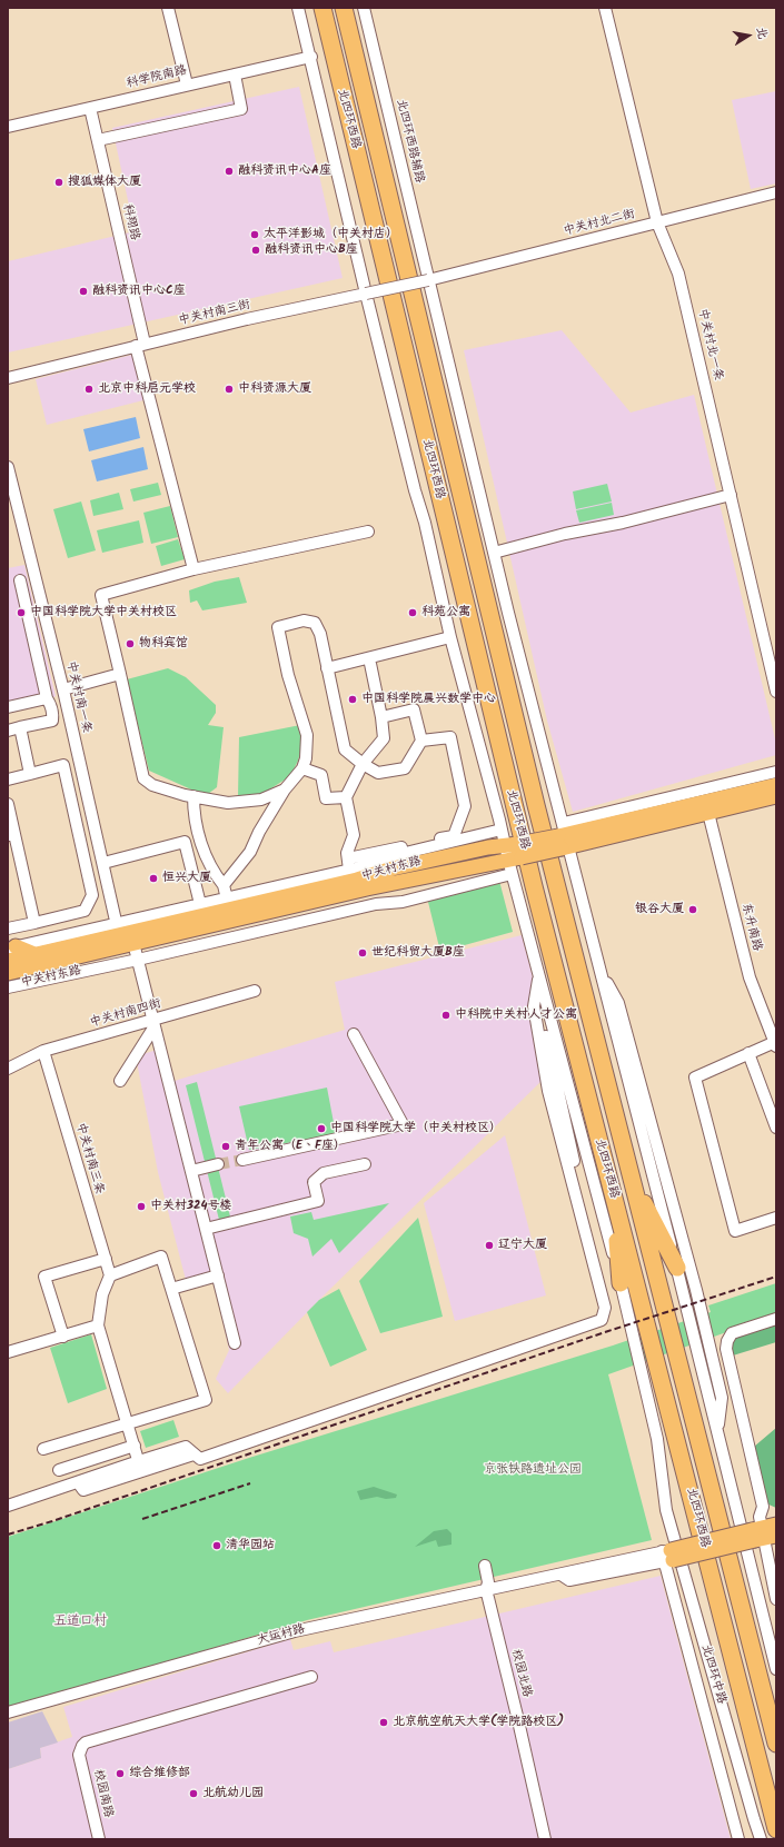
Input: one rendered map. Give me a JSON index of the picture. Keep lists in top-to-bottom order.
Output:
{
  "streets": {
    "highway": ["北四环西路", "北四环中路"],
    "main road": ["中关村东路", "大运村路"],
    "street": [
      "科学院南路",
      "北四环西路辅路",
      "科翔路",
      "中关村北二街",
      "中关村南三街",
      "中关村北一条",
      "中关村南一条",
      "东升南路",
      "中关村南四街",
      "中关村南三条",
      "校园北路",
      "校园南路"
    ]
  },
  "crossings": [
    ["科学院南路", "北四环西路"],
    ["科学院南路", "科翔路"],
    ["北四环西路", "中关村南三街"],
    ["北四环西路", "中关村东路"],
    ["北四环西路", "北四环中路"],
    ["北四环西路辅路", "中关村北二街"],
    ["北四环西路辅路", "中关村南三街"],
    ["科翔路", "中关村南三街"],
    ["中关村北二街", "中关村南三街"],
    ["中关村北二街", "中关村北一条"],
    ["中关村南一条", "中关村东路"],
    ["中关村东路", "东升南路"],
    ["中关村南四街", "中关村南三条"],
    ["大运村路", "校园北路"]
  ],
  "districts": ["五道口村"],
  "parks": ["京张铁路遗址公园"],
  "places": [
    "融科资讯中心A座",
    "搜狐媒体大厦",
    "太平洋影城（中关村店）",
    "融科资讯中心B座",
    "融科资讯中心C座",
    "北京中科启元学校",
    "中科资源大厦",
    "中国科学院大学中关村校区",
    "科苑公寓",
    "物科宾馆",
    "中国科学院晨兴数学中心",
    "恒兴大厦",
    "银谷大厦",
    "世纪科贸大厦B座",
    "中科院中关村人才公寓",
    "中国科学院大学（中关村校区）",
    "青年公寓（E、F座）",
    "中关村324号楼",
    "辽宁大厦",
    "清华园站",
    "北京航空航天大学(学院路校区)",
    "综合维修部",
    "北航幼儿园"
  ],
  "north": "right"
}
